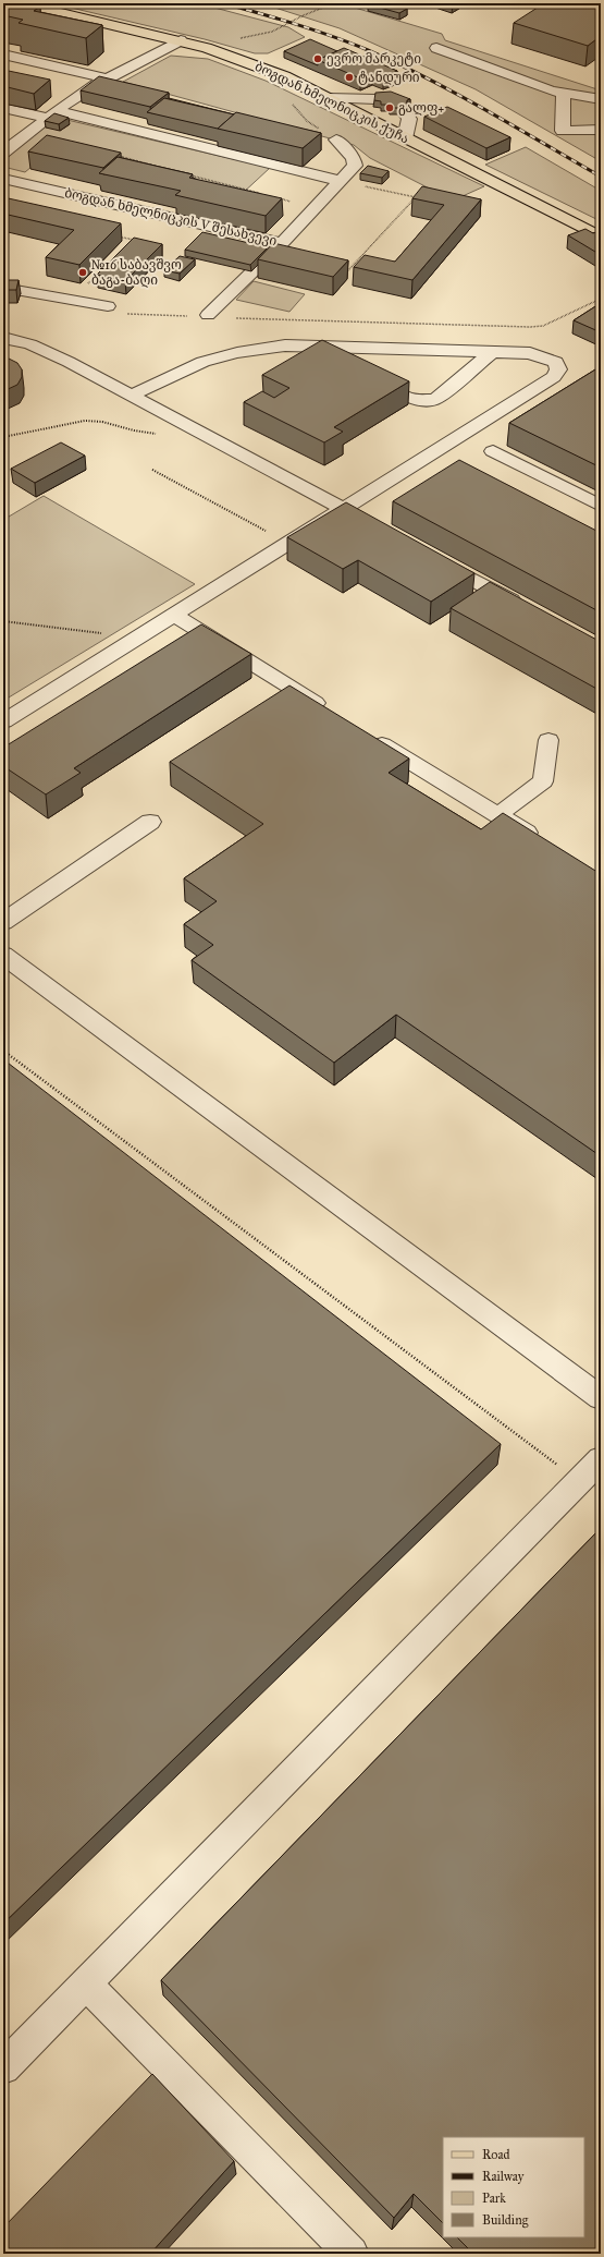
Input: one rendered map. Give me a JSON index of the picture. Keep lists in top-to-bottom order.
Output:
{
  "streets": {
    "main road": ["ბოგდან ხმელნიცკის ქუჩა"],
    "street": ["ბოგდან ხმელნიცკის V შესახვევი"]
  },
  "places": [
    "ევრო მარკეტი",
    "ტანდური",
    "გალფ+",
    "№16 საბავშვო ბაგა-ბაღი"
  ],
  "legend": [
    "Road",
    "Railway",
    "Park",
    "Building"
  ]
}
